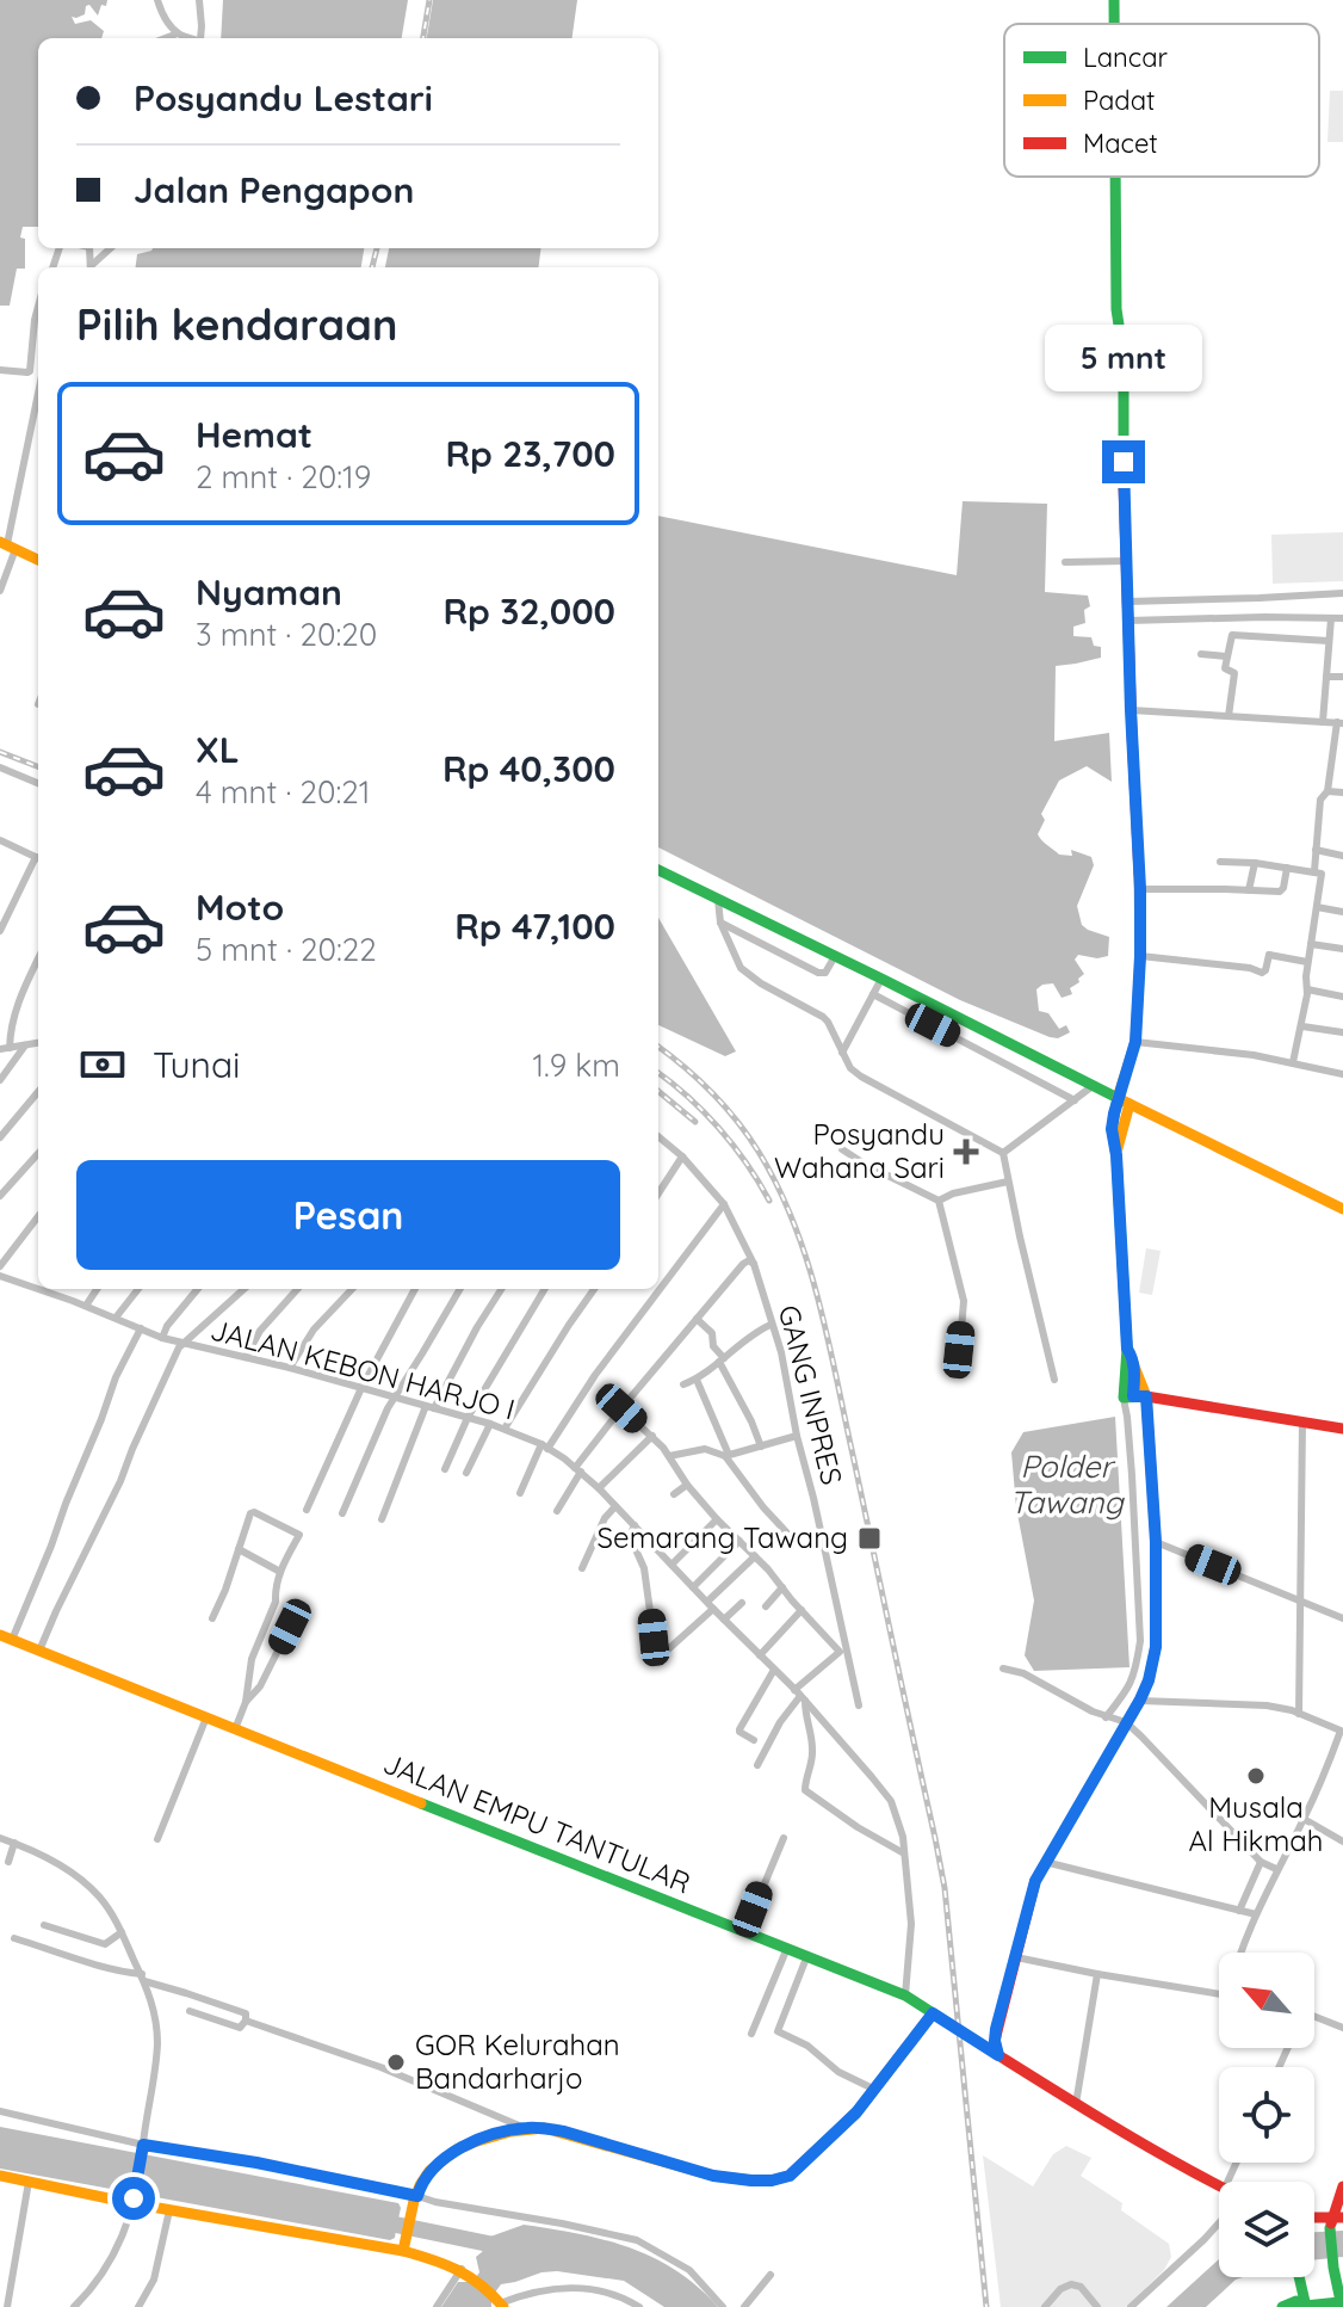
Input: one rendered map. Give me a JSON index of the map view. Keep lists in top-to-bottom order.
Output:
{
  "streets": {
    "main road": ["JALAN EMPU TANTULAR"],
    "street": ["JALAN KEBON HARJO I", "GANG INPRES"]
  },
  "crossings": [
    ["JALAN KEBON HARJO I", "JALAN EMPU TANTULAR"]
  ],
  "water": ["Polder Tawang"],
  "places": {
    "health": ["Posyandu Wahana Sari"],
    "transit": ["Semarang Tawang"],
    "other": ["Musala Al Hikmah", "GOR Kelurahan Bandarharjo"]
  },
  "legend": ["Lancar", "Padat", "Macet"],
  "north": "top left",
  "page": {
    "banner": ["Posyandu Lestari", "Jalan Pengapon"],
    "heading": "Pilih kendaraan",
    "bubble": "5 mnt",
    "list": [
      {
        "name": "Hemat",
        "note": "2 mnt · 20:19",
        "value": "Rp 23,700"
      },
      {
        "name": "Nyaman",
        "note": "3 mnt · 20:20",
        "value": "Rp 32,000"
      },
      {
        "name": "XL",
        "note": "4 mnt · 20:21",
        "value": "Rp 40,300"
      },
      {
        "name": "Moto",
        "note": "5 mnt · 20:22",
        "value": "Rp 47,100"
      }
    ],
    "pay": ["Tunai", "1.9 km"],
    "buttons": "Pesan"
  }
}
